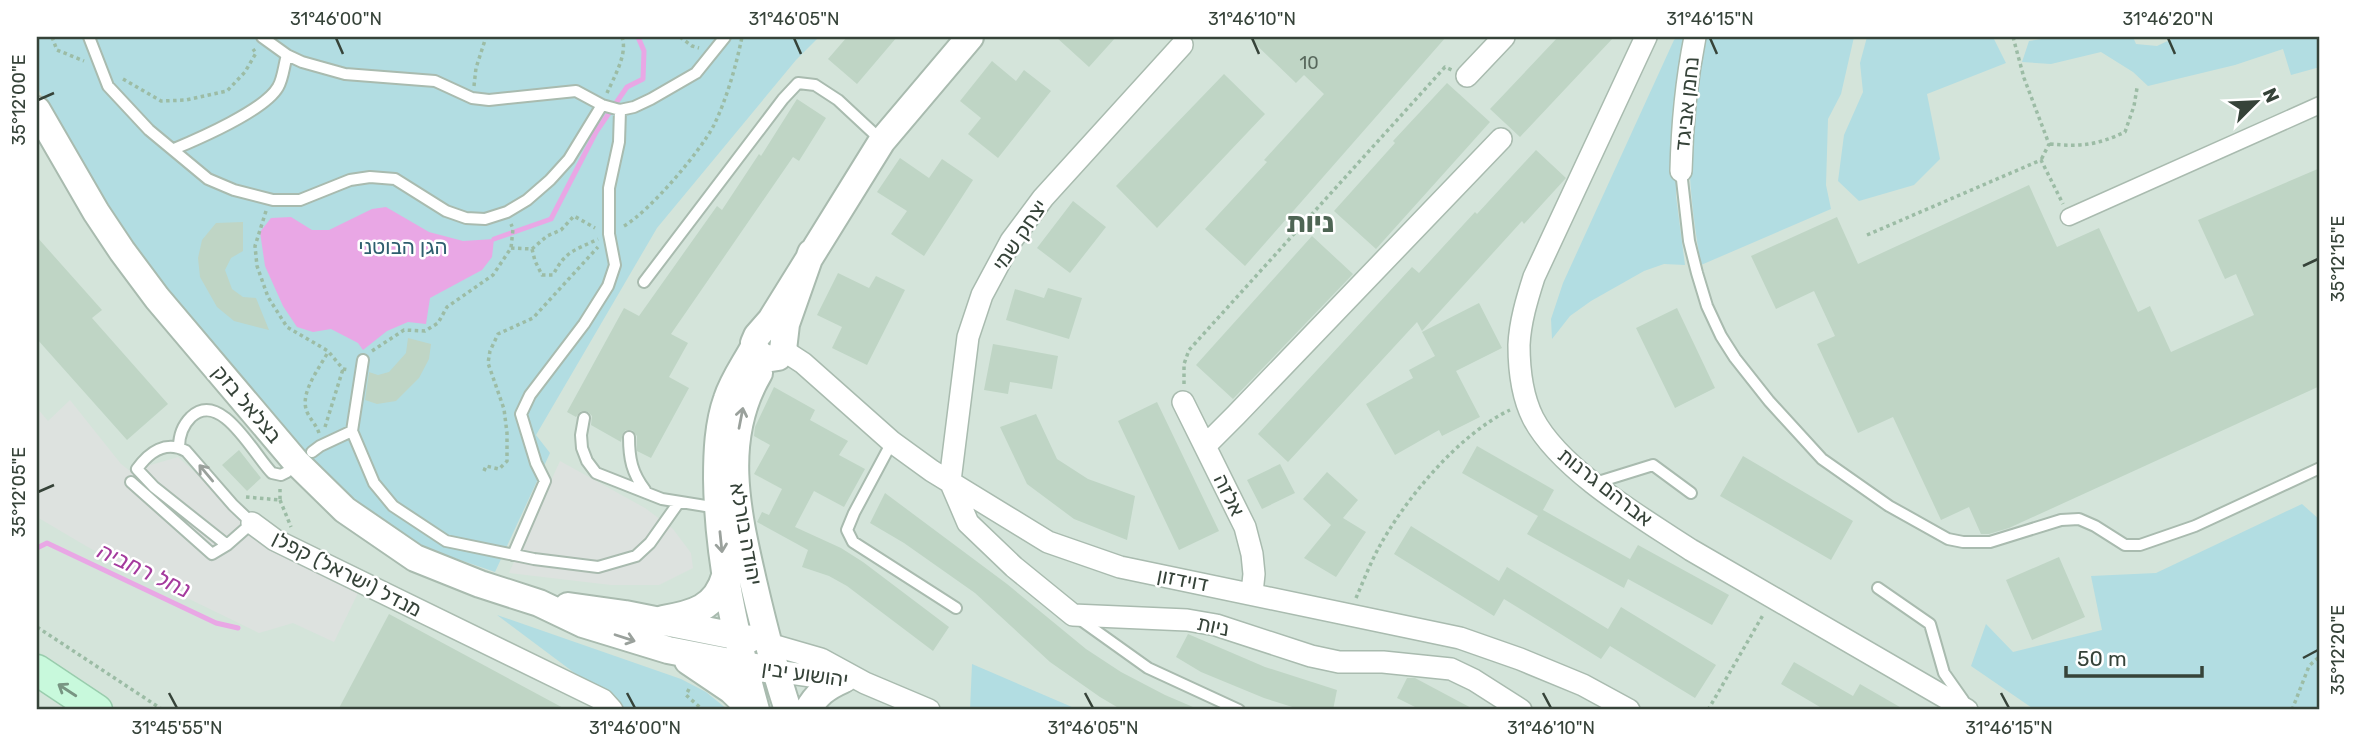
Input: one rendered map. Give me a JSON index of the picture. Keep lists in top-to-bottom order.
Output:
{
  "streets": {
    "street": [
      "נחמן אביגד",
      "יצחק שמי",
      "בצלאל בזק",
      "אברהם גרנות",
      "אלזה",
      "יהודה בורלא",
      "מנדל (ישראל) קפלן",
      "דוידזון",
      "ניות",
      "יהושוע יבין"
    ]
  },
  "crossings": [
    ["יצחק שמי", "דוידזון"],
    ["בצלאל בזק", "יהודה בורלא"],
    ["בצלאל בזק", "יהושוע יבין"],
    ["אלזה", "דוידזון"],
    ["יהודה בורלא", "דוידזון"],
    ["יהודה בורלא", "יהושוע יבין"]
  ],
  "districts": ["ניות"],
  "water": ["נחל רחביה"],
  "parks": ["הגן הבוטני"],
  "house_numbers": ["10"],
  "scale_bar": "50 m",
  "north": "top right",
  "coordinates": [
    "31°46'00\"N",
    "31°46'05\"N",
    "31°46'10\"N",
    "31°46'15\"N",
    "31°46'20\"N",
    "35°12'00\"E",
    "35°12'15\"E",
    "35°12'05\"E",
    "35°12'20\"E",
    "31°45'55\"N"
  ]
}
